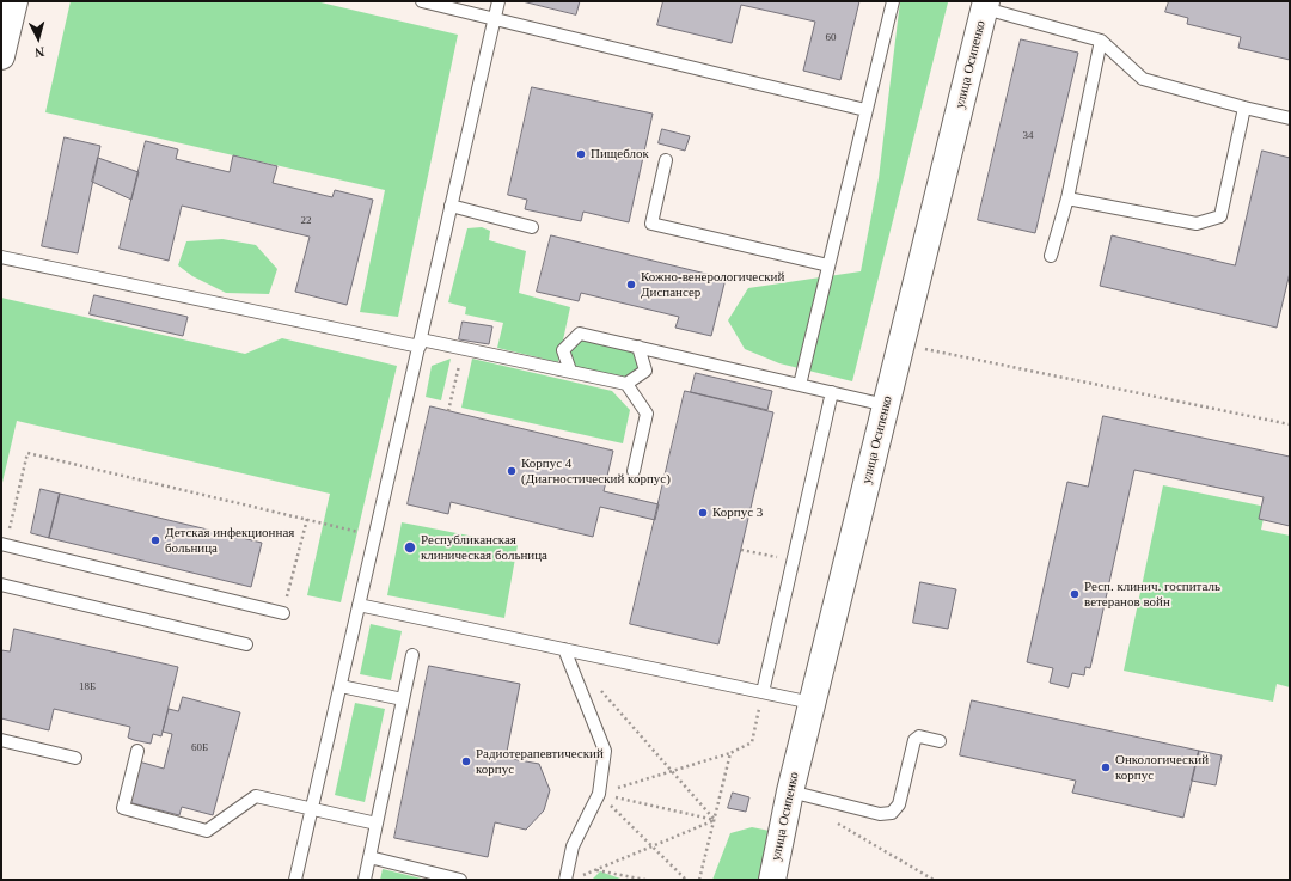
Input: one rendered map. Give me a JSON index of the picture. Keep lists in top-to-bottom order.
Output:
{
  "streets": {
    "street": ["улица Осипенко"]
  },
  "places": [
    "Пищеблок",
    "Кожно-венерологический Диспансер",
    "Корпус 4 (Диагностический корпус)",
    "Корпус 3",
    "Детская инфекционная больница",
    "Республиканская клиническая больница",
    "Респ. клинич. госпиталь ветеранов войн",
    "Радиотерапевтический корпус",
    "Онкологический корпус"
  ],
  "house_numbers": [
    "60",
    "34",
    "22",
    "18Б",
    "60Б"
  ],
  "north": "bottom"
}
